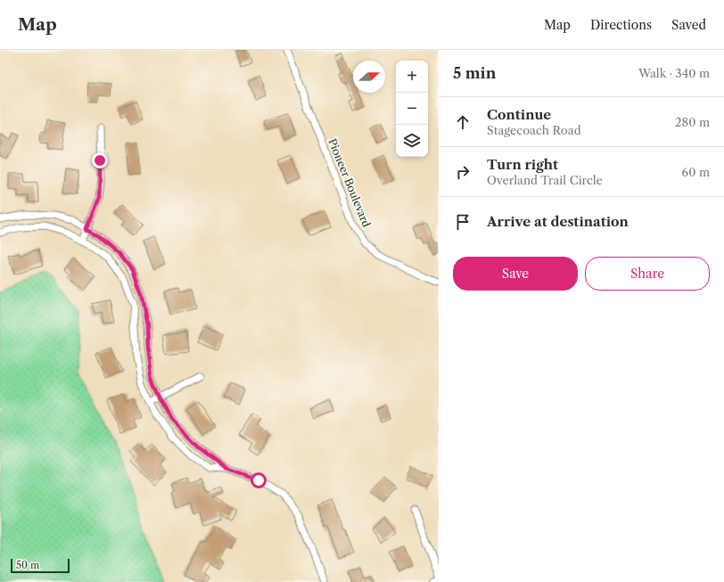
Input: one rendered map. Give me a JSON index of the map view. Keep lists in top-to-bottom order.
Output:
{
  "streets": {
    "street": ["Pioneer Boulevard"]
  },
  "scale_bar": "50 m",
  "north": "right",
  "page": {
    "header": "Map",
    "nav": ["Map", "Directions", "Saved"],
    "heading": ["5 min", "Walk · 340 m"],
    "map_buttons": ["+", "−"],
    "list": [
      ["Continue", "Stagecoach Road", "280 m"],
      ["Turn right", "Overland Trail Circle", "60 m"],
      "Arrive at destination"
    ],
    "buttons": ["Save", "Share"],
    "scale": "50 m"
  }
}
